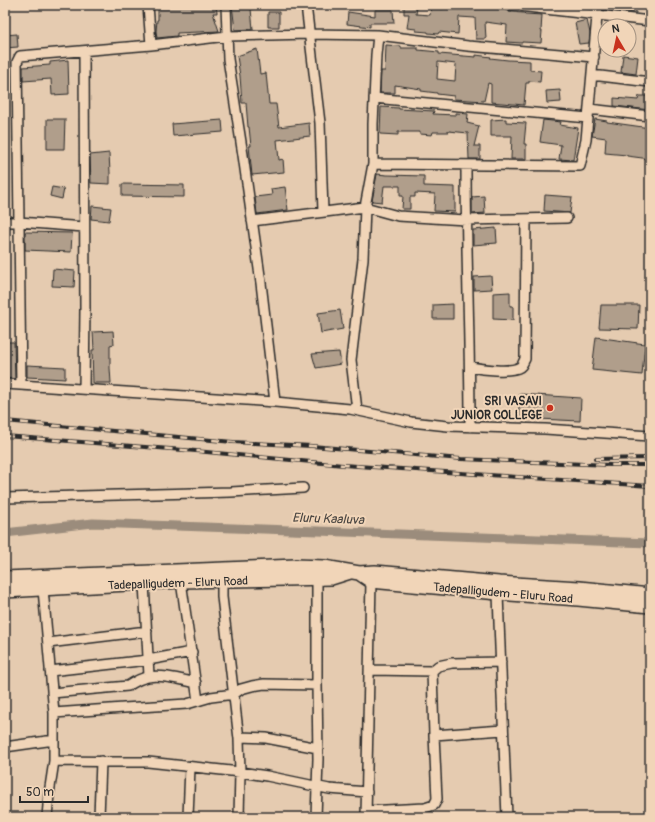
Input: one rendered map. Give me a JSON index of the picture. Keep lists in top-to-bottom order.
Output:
{
  "streets": {
    "main road": ["Tadepalligudem - Eluru Road"]
  },
  "water": ["Eluru Kaaluva"],
  "places": ["SRI VASAVI JUNIOR COLLEGE"],
  "scale_bar": "50 m",
  "north": "top"
}
